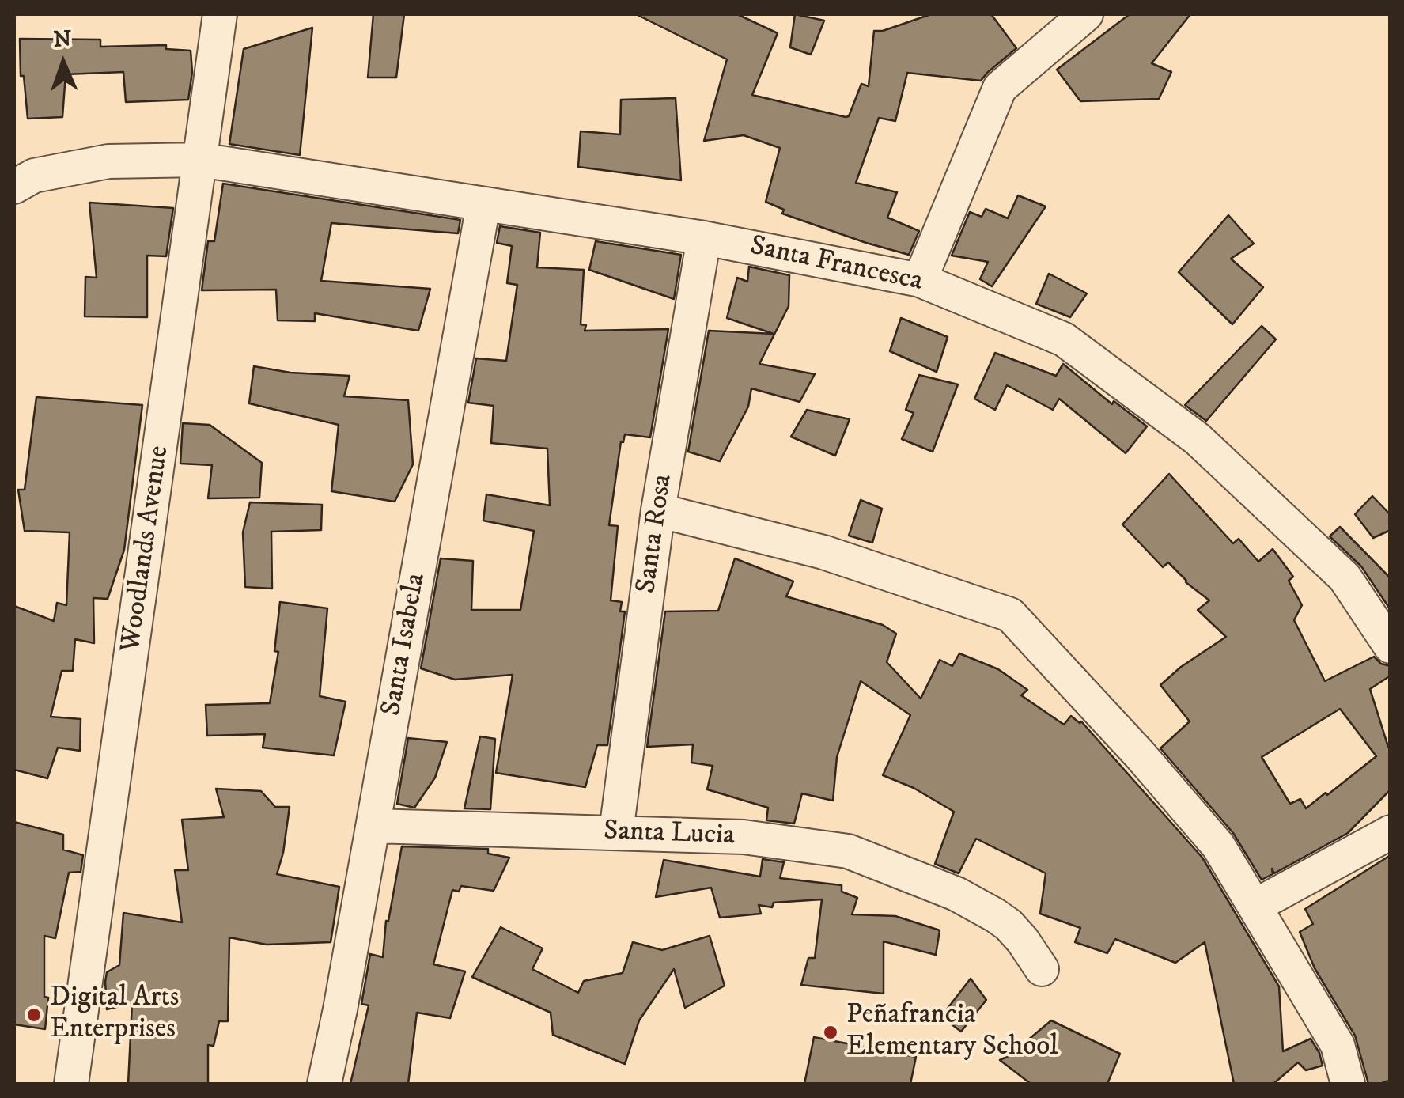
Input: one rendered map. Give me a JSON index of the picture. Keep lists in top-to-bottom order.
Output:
{
  "streets": {
    "street": [
      "Santa Francesca",
      "Santa Rosa",
      "Woodlands Avenue",
      "Santa Isabela",
      "Santa Lucia"
    ]
  },
  "crossings": [
    ["Santa Francesca", "Santa Rosa"],
    ["Santa Francesca", "Woodlands Avenue"],
    ["Santa Francesca", "Santa Isabela"],
    ["Santa Rosa", "Santa Lucia"],
    ["Santa Isabela", "Santa Lucia"]
  ],
  "places": ["Digital Arts Enterprises", "Peñafrancia Elementary School"],
  "north": "top"
}
